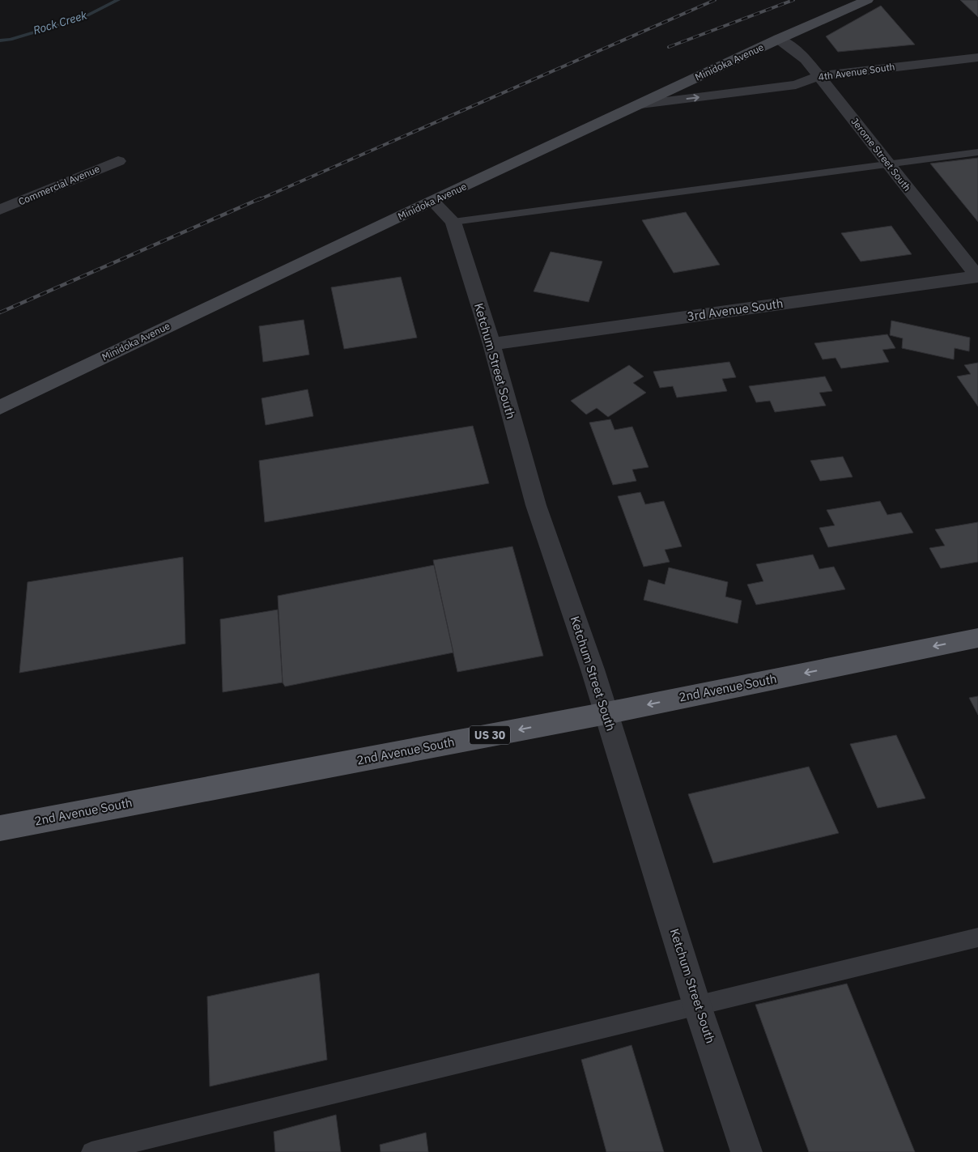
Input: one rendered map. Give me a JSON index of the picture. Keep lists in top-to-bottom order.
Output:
{
  "streets": {
    "main road": ["2nd Avenue South", "US 30"],
    "street": [
      "Minidoka Avenue",
      "4th Avenue South",
      "Jerome Street South",
      "Commercial Avenue",
      "3rd Avenue South",
      "Ketchum Street South"
    ]
  },
  "crossings": [
    ["Minidoka Avenue", "4th Avenue South"],
    ["Minidoka Avenue", "Jerome Street South"],
    ["Minidoka Avenue", "Ketchum Street South"],
    ["4th Avenue South", "Jerome Street South"],
    ["Jerome Street South", "3rd Avenue South"],
    ["3rd Avenue South", "Ketchum Street South"],
    ["Ketchum Street South", "2nd Avenue South"]
  ],
  "one_way": ["4th Avenue South", "2nd Avenue South"],
  "water": ["Rock Creek"]
}
